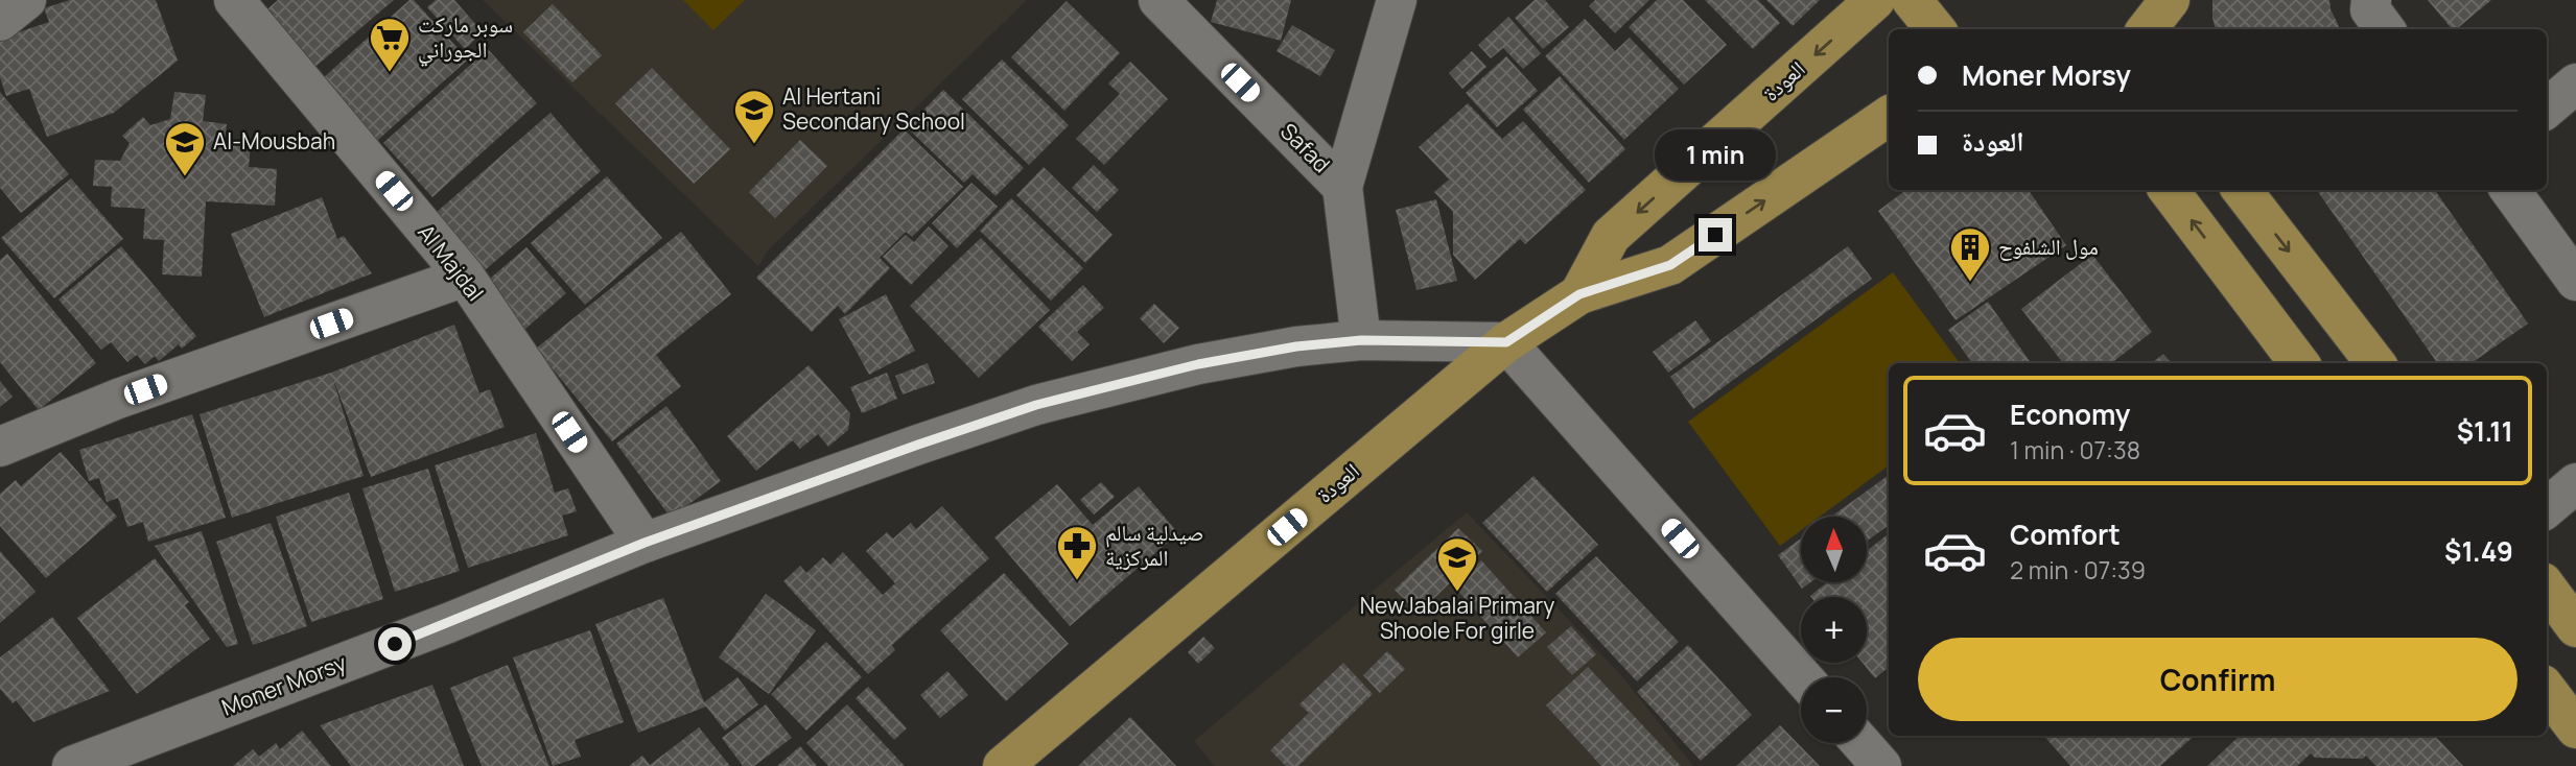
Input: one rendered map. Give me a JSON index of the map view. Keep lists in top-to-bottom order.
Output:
{
  "streets": {
    "main road": ["العودة"],
    "street": ["Safad", "Al Majdal", "Moner Morsy"]
  },
  "crossings": [
    ["العودة", "Moner Morsy"],
    ["Safad", "Moner Morsy"],
    ["Al Majdal", "Moner Morsy"]
  ],
  "places": {
    "supermarket": ["سوبر ماركت الجوراني"],
    "school or university": ["Al Hertani Secondary School", "Al-Mousbah", "NewJabalai Primary Shoole For girle"],
    "building": ["مول الشلفوح"],
    "pharmacy": ["صيدلية سالم المركزية"]
  },
  "north": "top",
  "page": {
    "banner": ["Moner Morsy", "العودة"],
    "bubble": "1 min",
    "list": [
      {
        "name": "Economy",
        "note": "1 min · 07:38",
        "value": "$1.11"
      },
      {
        "name": "Comfort",
        "note": "2 min · 07:39",
        "value": "$1.49"
      }
    ],
    "map_buttons": ["+", "−"],
    "buttons": "Confirm"
  }
}
